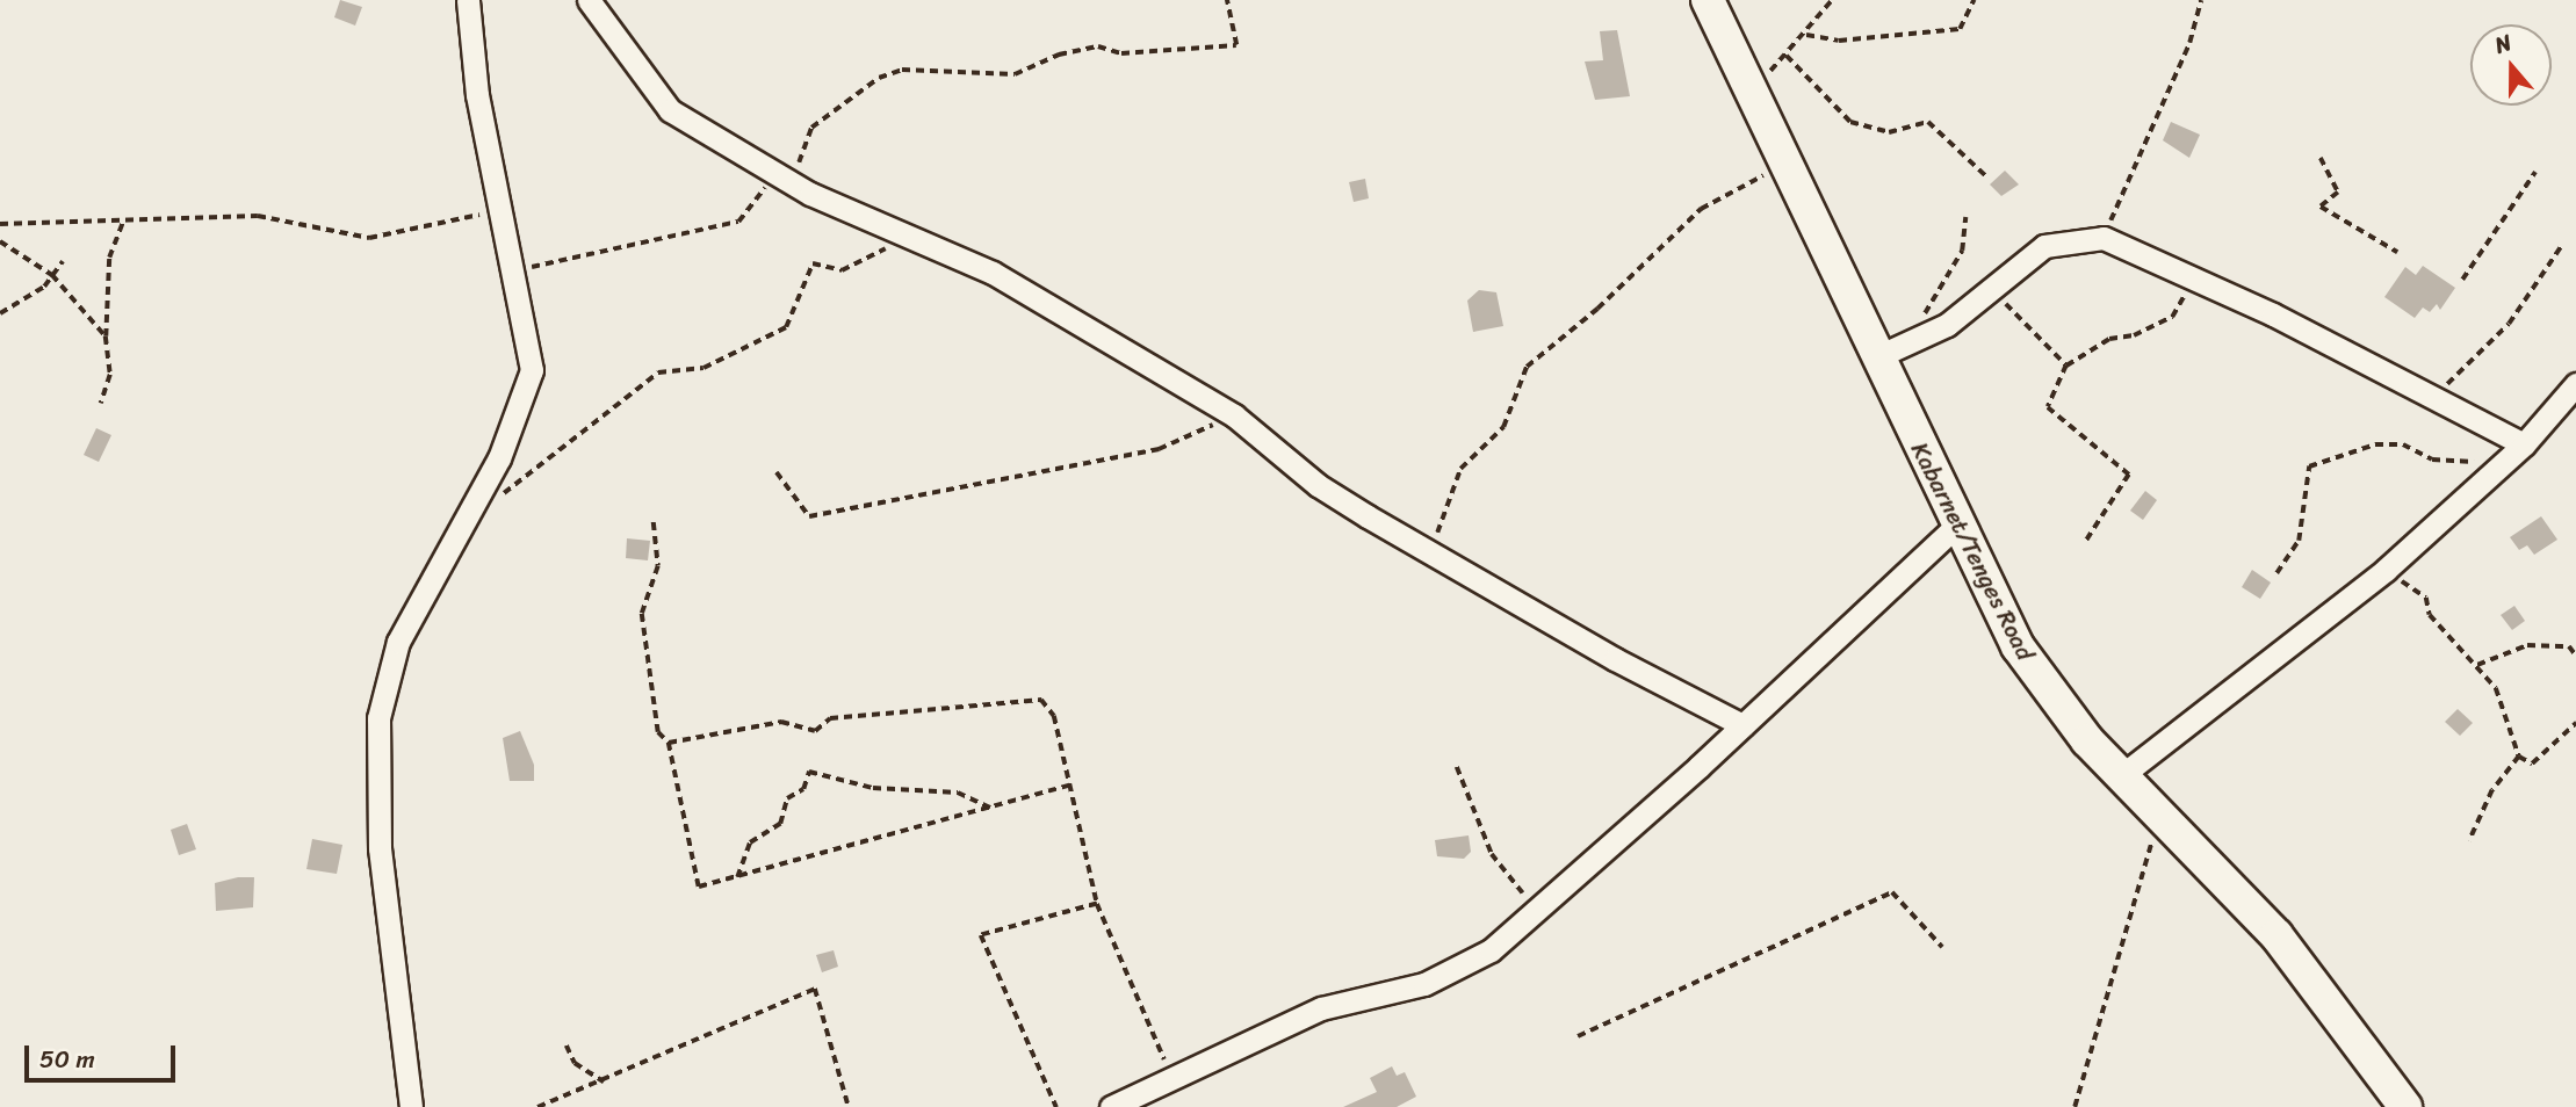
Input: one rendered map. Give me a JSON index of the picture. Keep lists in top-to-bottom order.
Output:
{
  "streets": {
    "street": ["Kabarnet/Tenges Road"]
  },
  "scale_bar": "50 m",
  "north": "top"
}
